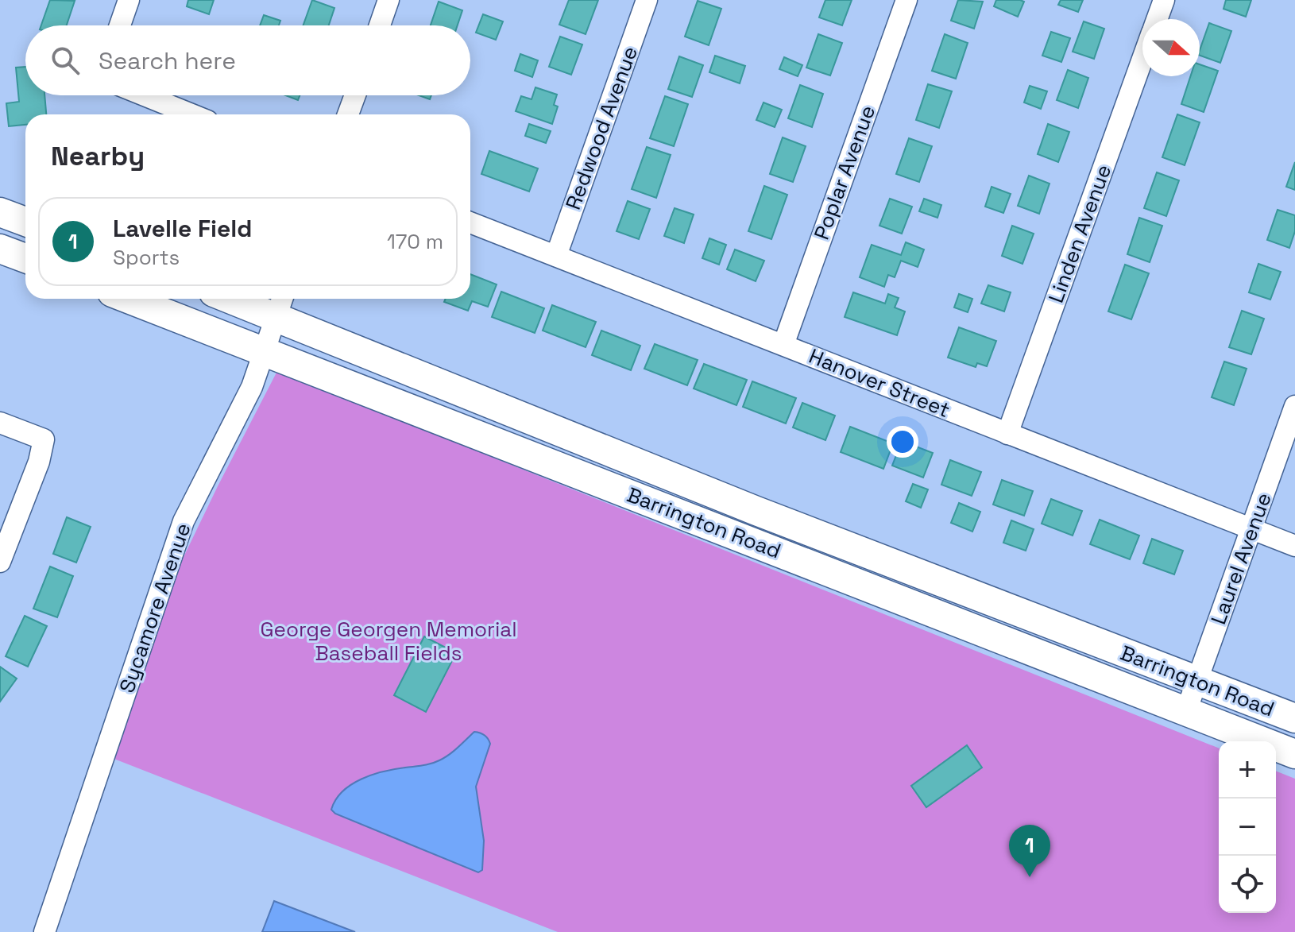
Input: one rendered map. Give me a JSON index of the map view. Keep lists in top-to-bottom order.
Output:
{
  "streets": {
    "main road": ["Barrington Road"],
    "street": [
      "Redwood Avenue",
      "Poplar Avenue",
      "Linden Avenue",
      "Hanover Street",
      "Laurel Avenue",
      "Sycamore Avenue"
    ]
  },
  "crossings": [
    ["Redwood Avenue", "Hanover Street"],
    ["Poplar Avenue", "Hanover Street"],
    ["Linden Avenue", "Hanover Street"],
    ["Hanover Street", "Laurel Avenue"],
    ["Barrington Road", "Laurel Avenue"],
    ["Barrington Road", "Sycamore Avenue"]
  ],
  "parks": ["George Georgen Memorial Baseball Fields"],
  "north": "right",
  "page": {
    "search": "Search here",
    "heading": "Nearby",
    "list": [
      {
        "mark": "1",
        "name": "Lavelle Field",
        "note": "Sports",
        "value": "170 m"
      }
    ],
    "map_buttons": ["+", "−"],
    "pins": "1"
  }
}
